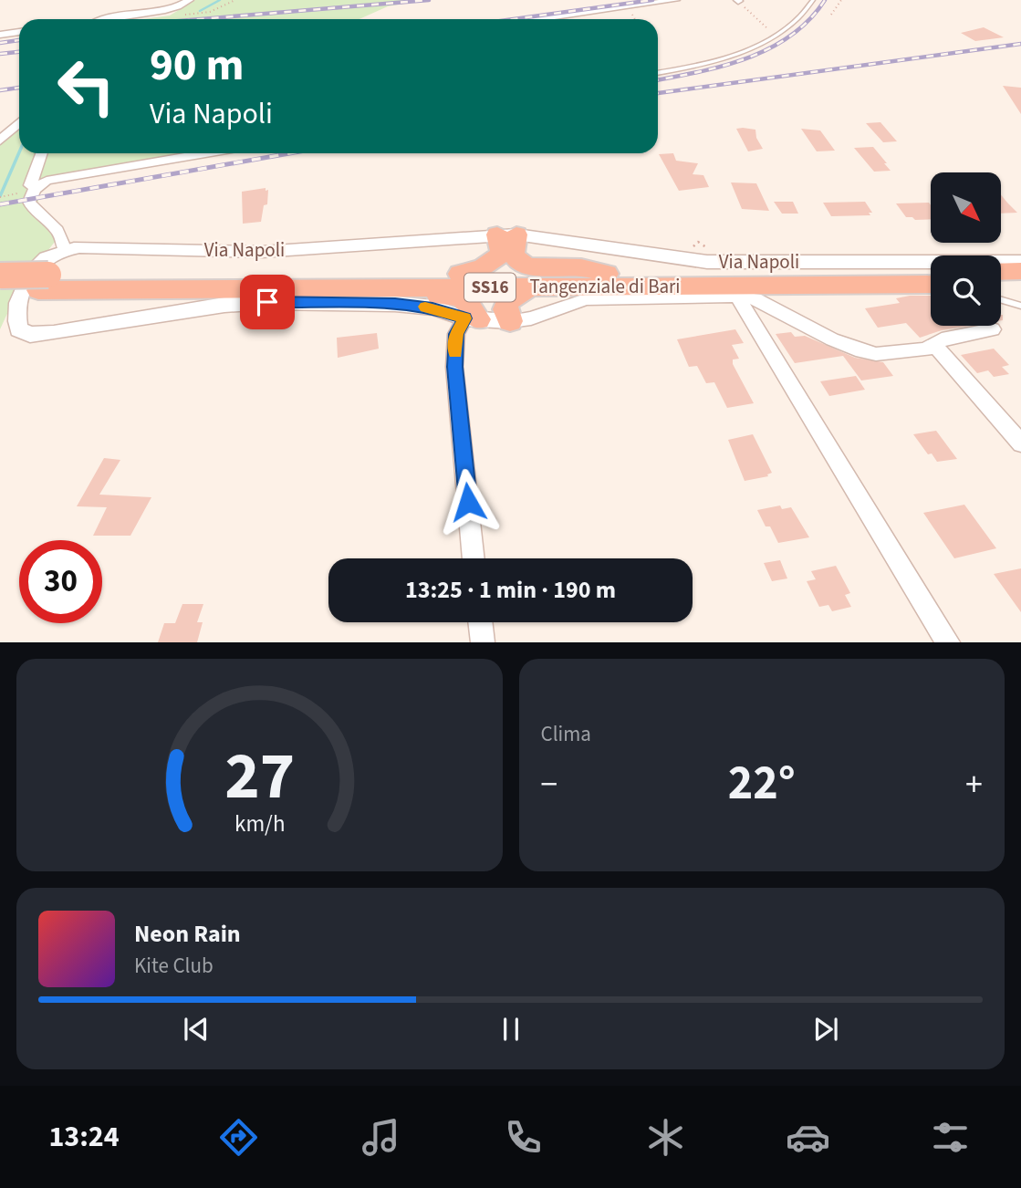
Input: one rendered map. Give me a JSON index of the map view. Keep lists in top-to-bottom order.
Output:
{
  "streets": {
    "highway": ["Tangenziale di Bari", "SS16"],
    "street": ["Via Napoli"]
  },
  "north": "bottom right",
  "page": {
    "turn": ["90 m", "Via Napoli"],
    "limit": "30",
    "trip": "13:25 · 1 min · 190 m",
    "tile": "Clima",
    "heat": ["−", "22°", "+"],
    "song": ["Neon Rain", "Kite Club"],
    "tabs": "13:24",
    "gauge": ["27", "km/h"]
  }
}
